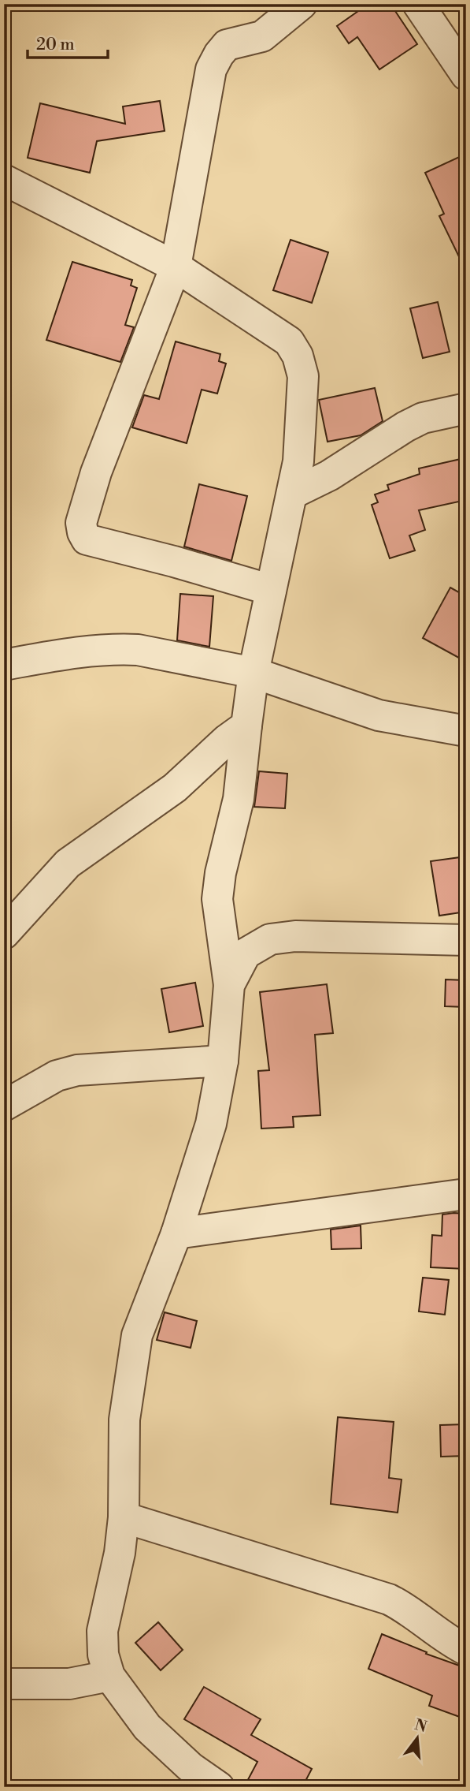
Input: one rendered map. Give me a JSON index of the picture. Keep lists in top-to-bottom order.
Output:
{
  "scale_bar": "20 m",
  "north": "top"
}
